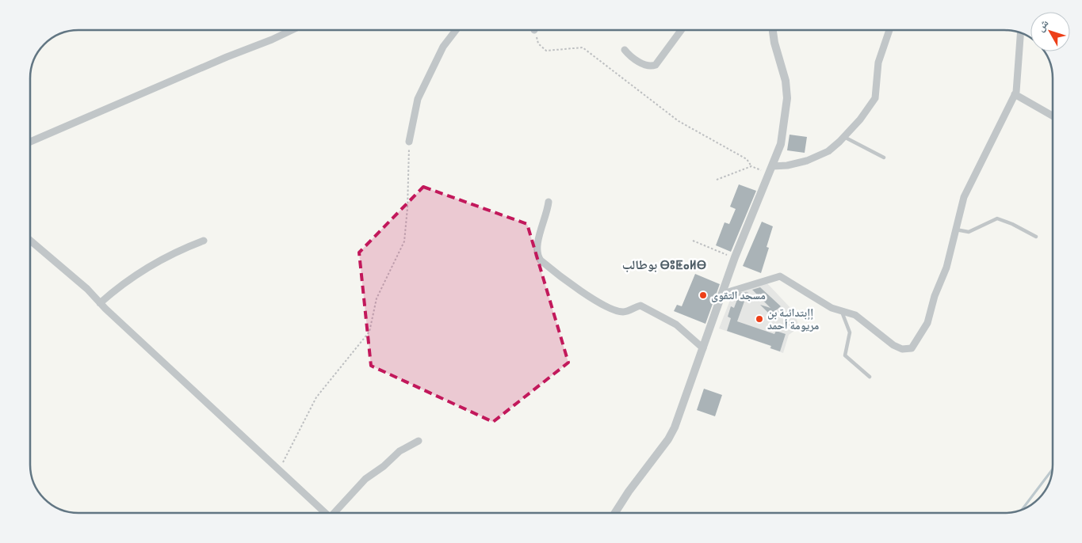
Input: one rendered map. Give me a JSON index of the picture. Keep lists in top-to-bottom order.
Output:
{
  "districts": ["بوطالب ⴱⵓⵟⴰⵍⴱ"],
  "places": ["مسجد التقوى", "إإبتدائية بن مريومة أحمد"],
  "north": "top left"
}
